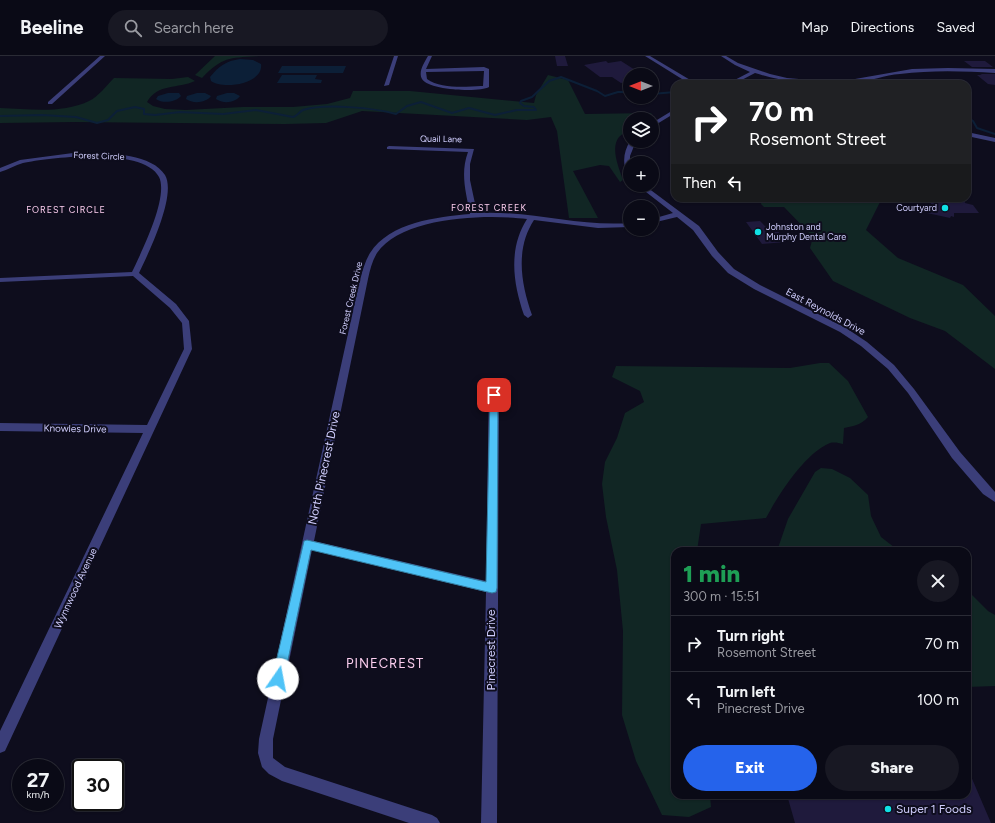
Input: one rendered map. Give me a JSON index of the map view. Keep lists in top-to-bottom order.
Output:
{
  "streets": {
    "street": [
      "Quail Lane",
      "Forest Circle",
      "Forest Creek Drive",
      "East Reynolds Drive",
      "Knowles Drive",
      "North Pinecrest Drive",
      "Wynnwood Avenue",
      "Pinecrest Drive"
    ]
  },
  "crossings": [
    ["Quail Lane", "Forest Creek Drive"],
    ["Forest Creek Drive", "North Pinecrest Drive"],
    ["Knowles Drive", "Wynnwood Avenue"]
  ],
  "districts": ["FOREST CREEK", "FOREST CIRCLE", "PINECREST"],
  "places": ["Courtyard", "Johnston and Murphy Dental Care", "Super 1 Foods"],
  "north": "left",
  "page": {
    "header": "Beeline",
    "search": "Search here",
    "nav": ["Map", "Directions", "Saved"],
    "map_buttons": ["+", "−"],
    "turn": ["70 m", "Rosemont Street"],
    "then": "Then",
    "heading": ["1 min", "300 m · 15:51"],
    "list": [
      {
        "name": "Turn right",
        "note": "Rosemont Street",
        "value": "70 m"
      },
      {
        "name": "Turn left",
        "note": "Pinecrest Drive",
        "value": "100 m"
      }
    ],
    "buttons": ["Exit", "Share"],
    "speed": "27 km/h",
    "limit": "30"
  }
}
